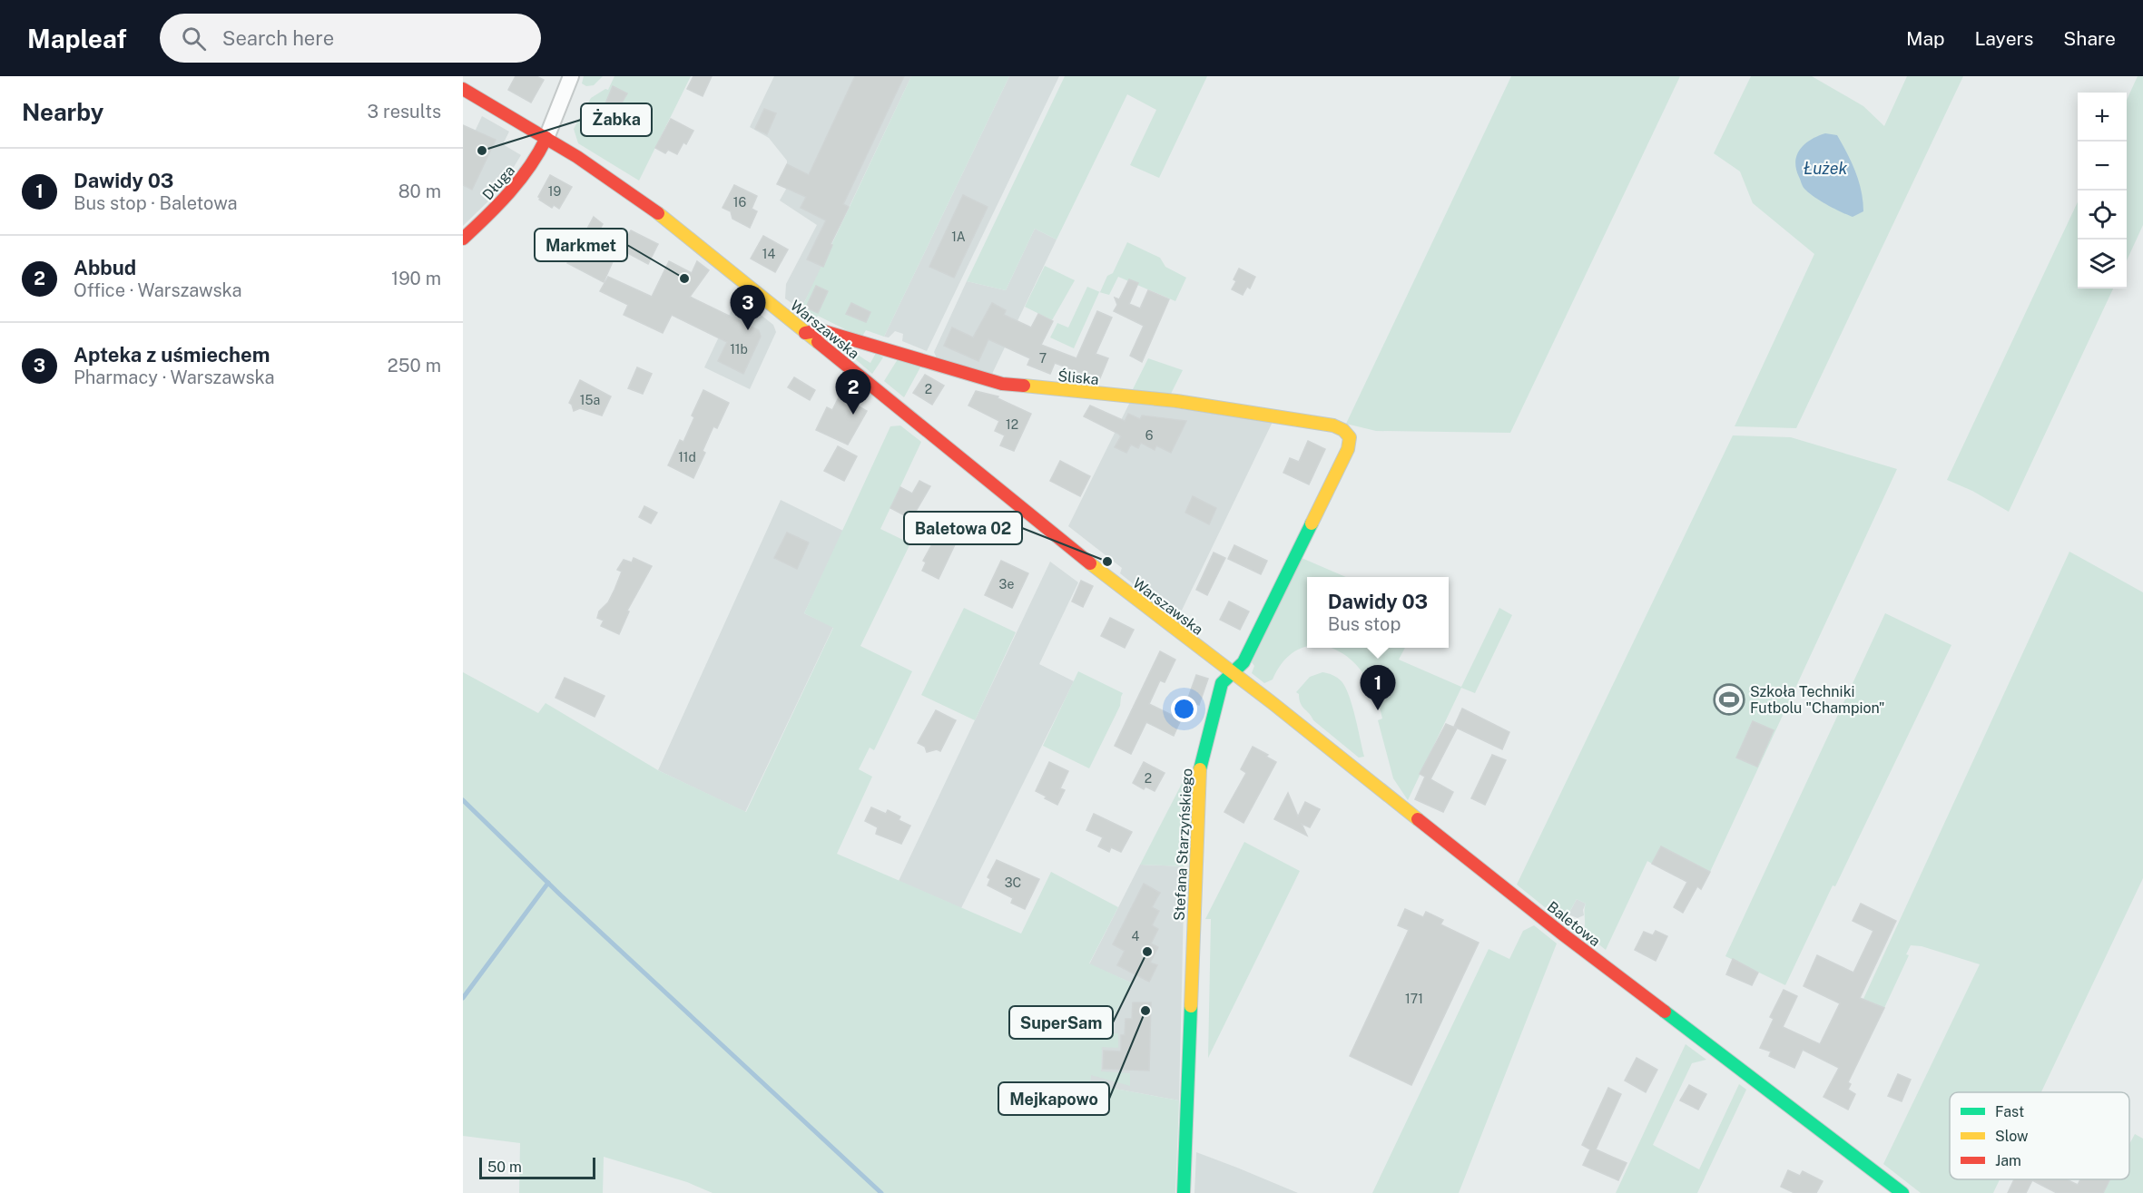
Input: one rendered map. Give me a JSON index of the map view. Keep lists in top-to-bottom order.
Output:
{
  "streets": {
    "street": [
      "Długa",
      "Warszawska",
      "Śliska",
      "Stefana Starzyńskiego",
      "Baletowa"
    ]
  },
  "crossings": [
    ["Długa", "Warszawska"],
    ["Warszawska", "Śliska"],
    ["Warszawska", "Stefana Starzyńskiego"],
    ["Warszawska", "Baletowa"],
    ["Śliska", "Stefana Starzyńskiego"],
    ["Stefana Starzyńskiego", "Baletowa"]
  ],
  "water": ["Łużek"],
  "places": {
    "other": [
      "Żabka",
      "Markmet",
      "Baletowa 02",
      "SuperSam",
      "Mejkapowo"
    ],
    "sports": ["Szkoła Techniki Futbolu \"Champion\""]
  },
  "house_numbers": [
    "19",
    "16",
    "1A",
    "14",
    "11b",
    "7",
    "2",
    "15a",
    "12",
    "6",
    "11d",
    "3e",
    "2",
    "3C",
    "4",
    "171"
  ],
  "legend": ["Fast", "Slow", "Jam"],
  "scale_bar": "50 m",
  "page": {
    "header": "Mapleaf",
    "search": "Search here",
    "nav": ["Map", "Layers", "Share"],
    "heading": ["Nearby", "3 results"],
    "map_buttons": ["+", "−"],
    "list": [
      {
        "mark": "1",
        "name": "Dawidy 03",
        "note": "Bus stop · Baletowa",
        "value": "80 m"
      },
      {
        "mark": "2",
        "name": "Abbud",
        "note": "Office · Warszawska",
        "value": "190 m"
      },
      {
        "mark": "3",
        "name": "Apteka z uśmiechem",
        "note": "Pharmacy · Warszawska",
        "value": "250 m"
      }
    ],
    "pins": ["3", "2", "1"],
    "popup": ["Dawidy 03", "Bus stop"],
    "scale": "50 m"
  }
}
